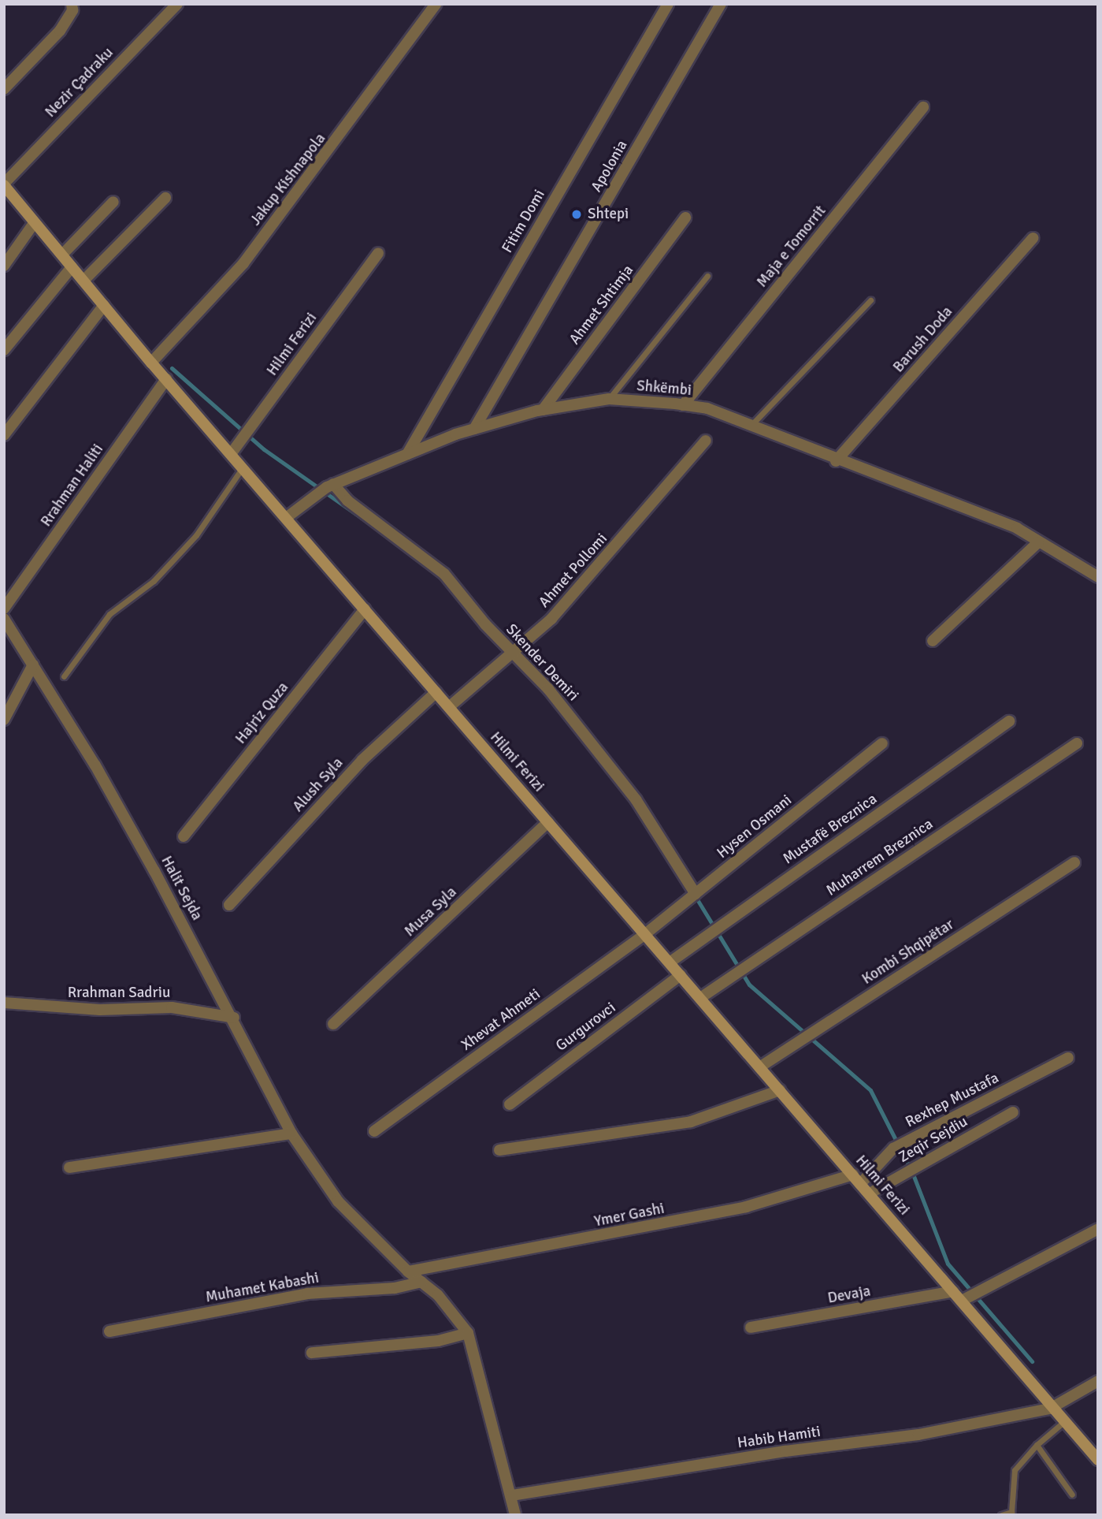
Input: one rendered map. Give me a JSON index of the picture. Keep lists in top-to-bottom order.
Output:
{
  "streets": {
    "street": [
      "Nezir Çadraku",
      "Apolonia",
      "Jakup Kishnapola",
      "Fitim Domi",
      "Maja e Tomorrit",
      "Ahmet Shtimja",
      "Barush Doda",
      "Hilmi Ferizi",
      "Shkëmbi",
      "Rrahman Haliti",
      "Ahmet Pollomi",
      "Skender Demiri",
      "Hajriz Quza",
      "Alush Syla",
      "Hysen Osmani",
      "Mustafë Breznica",
      "Muharrem Breznica",
      "Halit Sejda",
      "Musa Syla",
      "Kombi Shqipëtar",
      "Rrahman Sadriu",
      "Xhevat Ahmeti",
      "Gurgurovci",
      "Rexhep Mustafa",
      "Zeqir Sejdiu",
      "Ymer Gashi",
      "Muhamet Kabashi",
      "Devaja",
      "Habib Hamiti"
    ]
  },
  "crossings": [
    ["Nezir Çadraku", "Hilmi Ferizi"],
    ["Apolonia", "Shkëmbi"],
    ["Jakup Kishnapola", "Hilmi Ferizi"],
    ["Fitim Domi", "Shkëmbi"],
    ["Maja e Tomorrit", "Shkëmbi"],
    ["Ahmet Shtimja", "Shkëmbi"],
    ["Barush Doda", "Shkëmbi"],
    ["Hilmi Ferizi", "Shkëmbi"],
    ["Hilmi Ferizi", "Rrahman Haliti"],
    ["Hilmi Ferizi", "Ahmet Pollomi"],
    ["Hilmi Ferizi", "Hajriz Quza"],
    ["Hilmi Ferizi", "Alush Syla"],
    ["Hilmi Ferizi", "Hysen Osmani"],
    ["Hilmi Ferizi", "Mustafë Breznica"],
    ["Hilmi Ferizi", "Muharrem Breznica"],
    ["Hilmi Ferizi", "Musa Syla"],
    ["Hilmi Ferizi", "Kombi Shqipëtar"],
    ["Hilmi Ferizi", "Xhevat Ahmeti"],
    ["Hilmi Ferizi", "Gurgurovci"],
    ["Hilmi Ferizi", "Rexhep Mustafa"],
    ["Hilmi Ferizi", "Zeqir Sejdiu"],
    ["Hilmi Ferizi", "Ymer Gashi"],
    ["Hilmi Ferizi", "Devaja"],
    ["Hilmi Ferizi", "Habib Hamiti"],
    ["Shkëmbi", "Skender Demiri"],
    ["Ahmet Pollomi", "Skender Demiri"],
    ["Skender Demiri", "Hysen Osmani"],
    ["Hysen Osmani", "Xhevat Ahmeti"],
    ["Halit Sejda", "Rrahman Sadriu"],
    ["Halit Sejda", "Ymer Gashi"],
    ["Rexhep Mustafa", "Ymer Gashi"]
  ],
  "places": ["Shtepi"]
}
